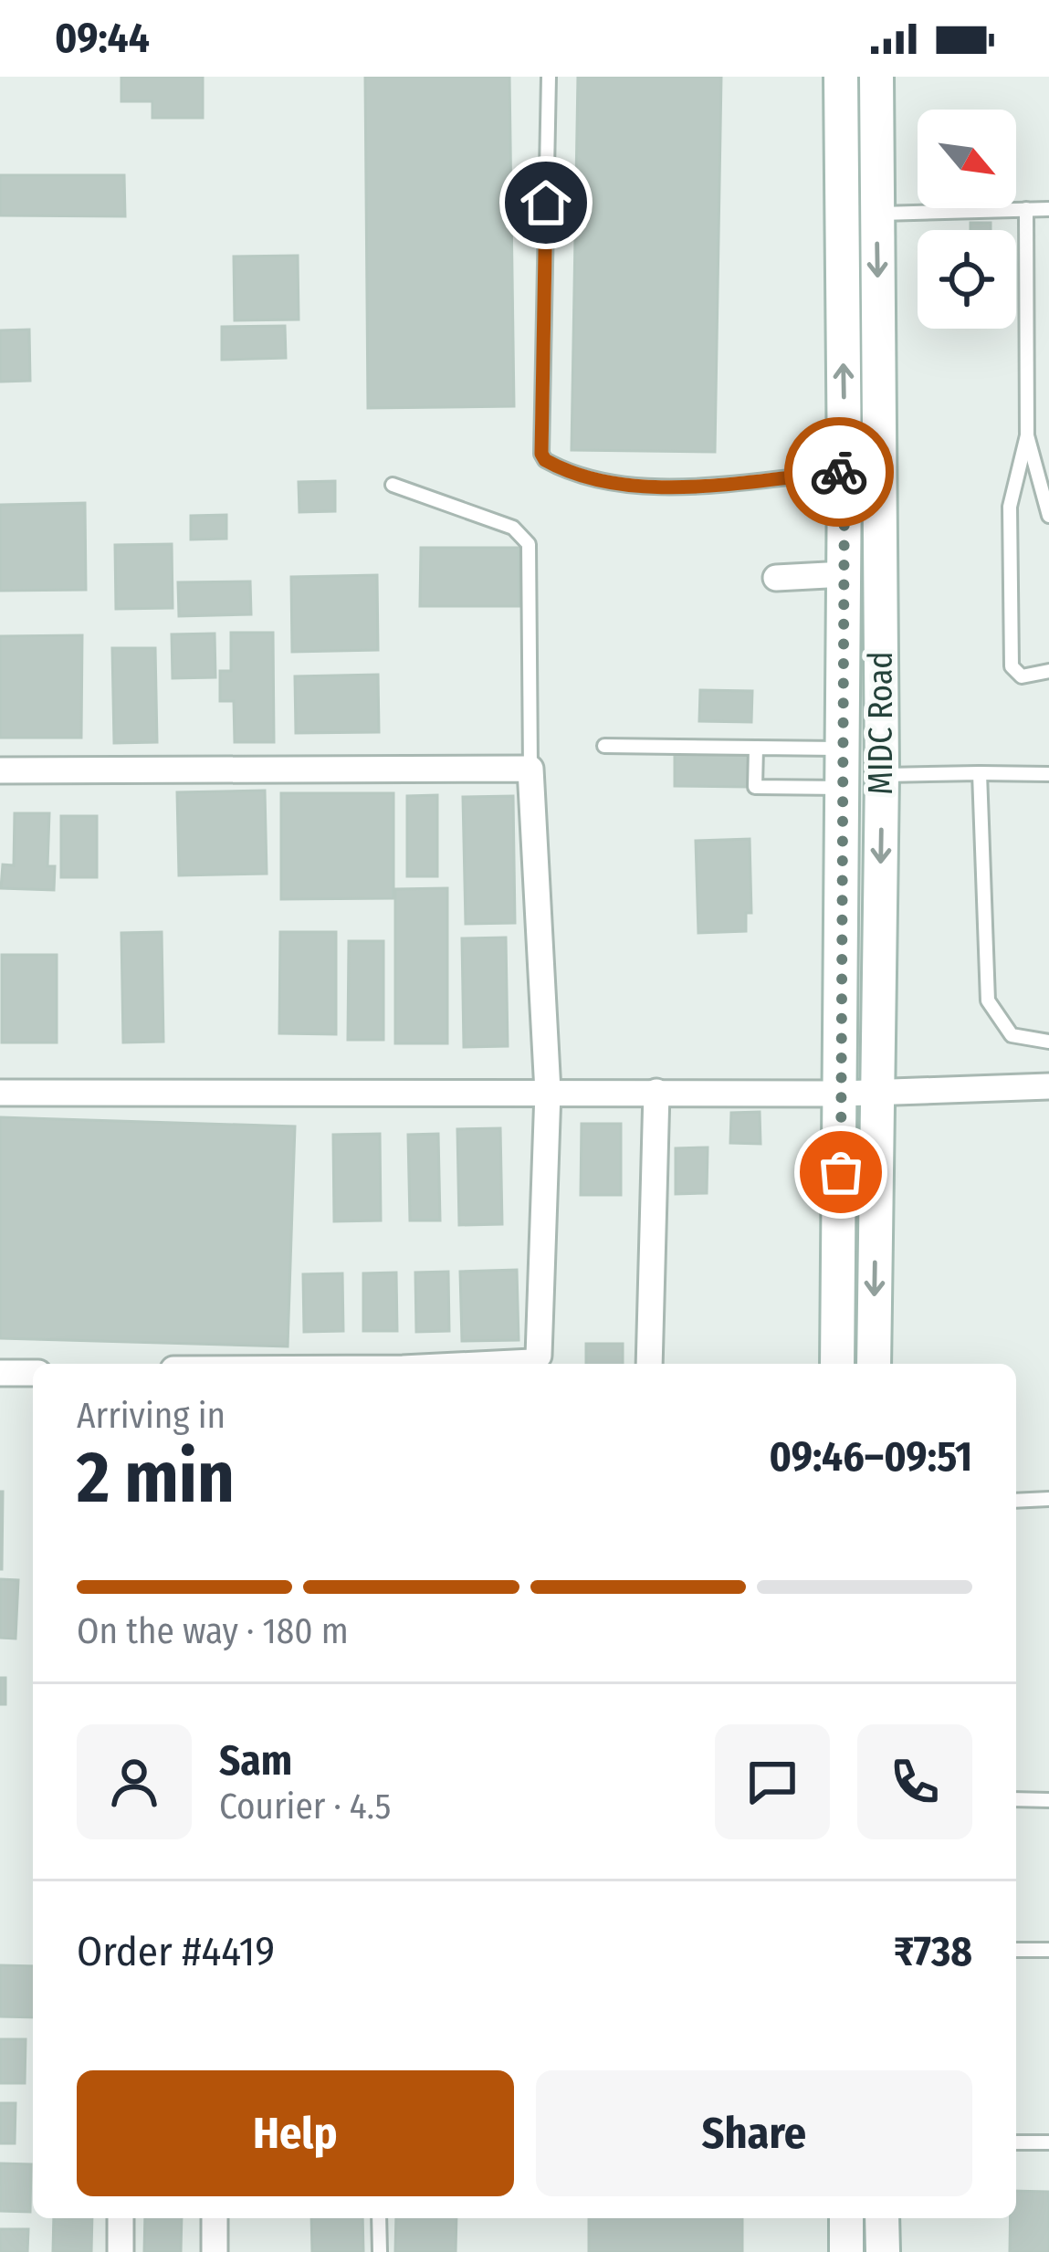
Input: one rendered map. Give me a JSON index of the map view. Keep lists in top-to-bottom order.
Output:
{
  "streets": {
    "main road": ["MIDC Road"]
  },
  "north": "bottom right",
  "page": {
    "status": "09:44",
    "heading": ["2 min", "Arriving in", "09:46–09:51"],
    "panel": [
      "Sam",
      "Courier · 4.5",
      "Order #4419",
      "₹738"
    ],
    "bar": "On the way · 180 m",
    "buttons": ["Help", "Share"]
  }
}
